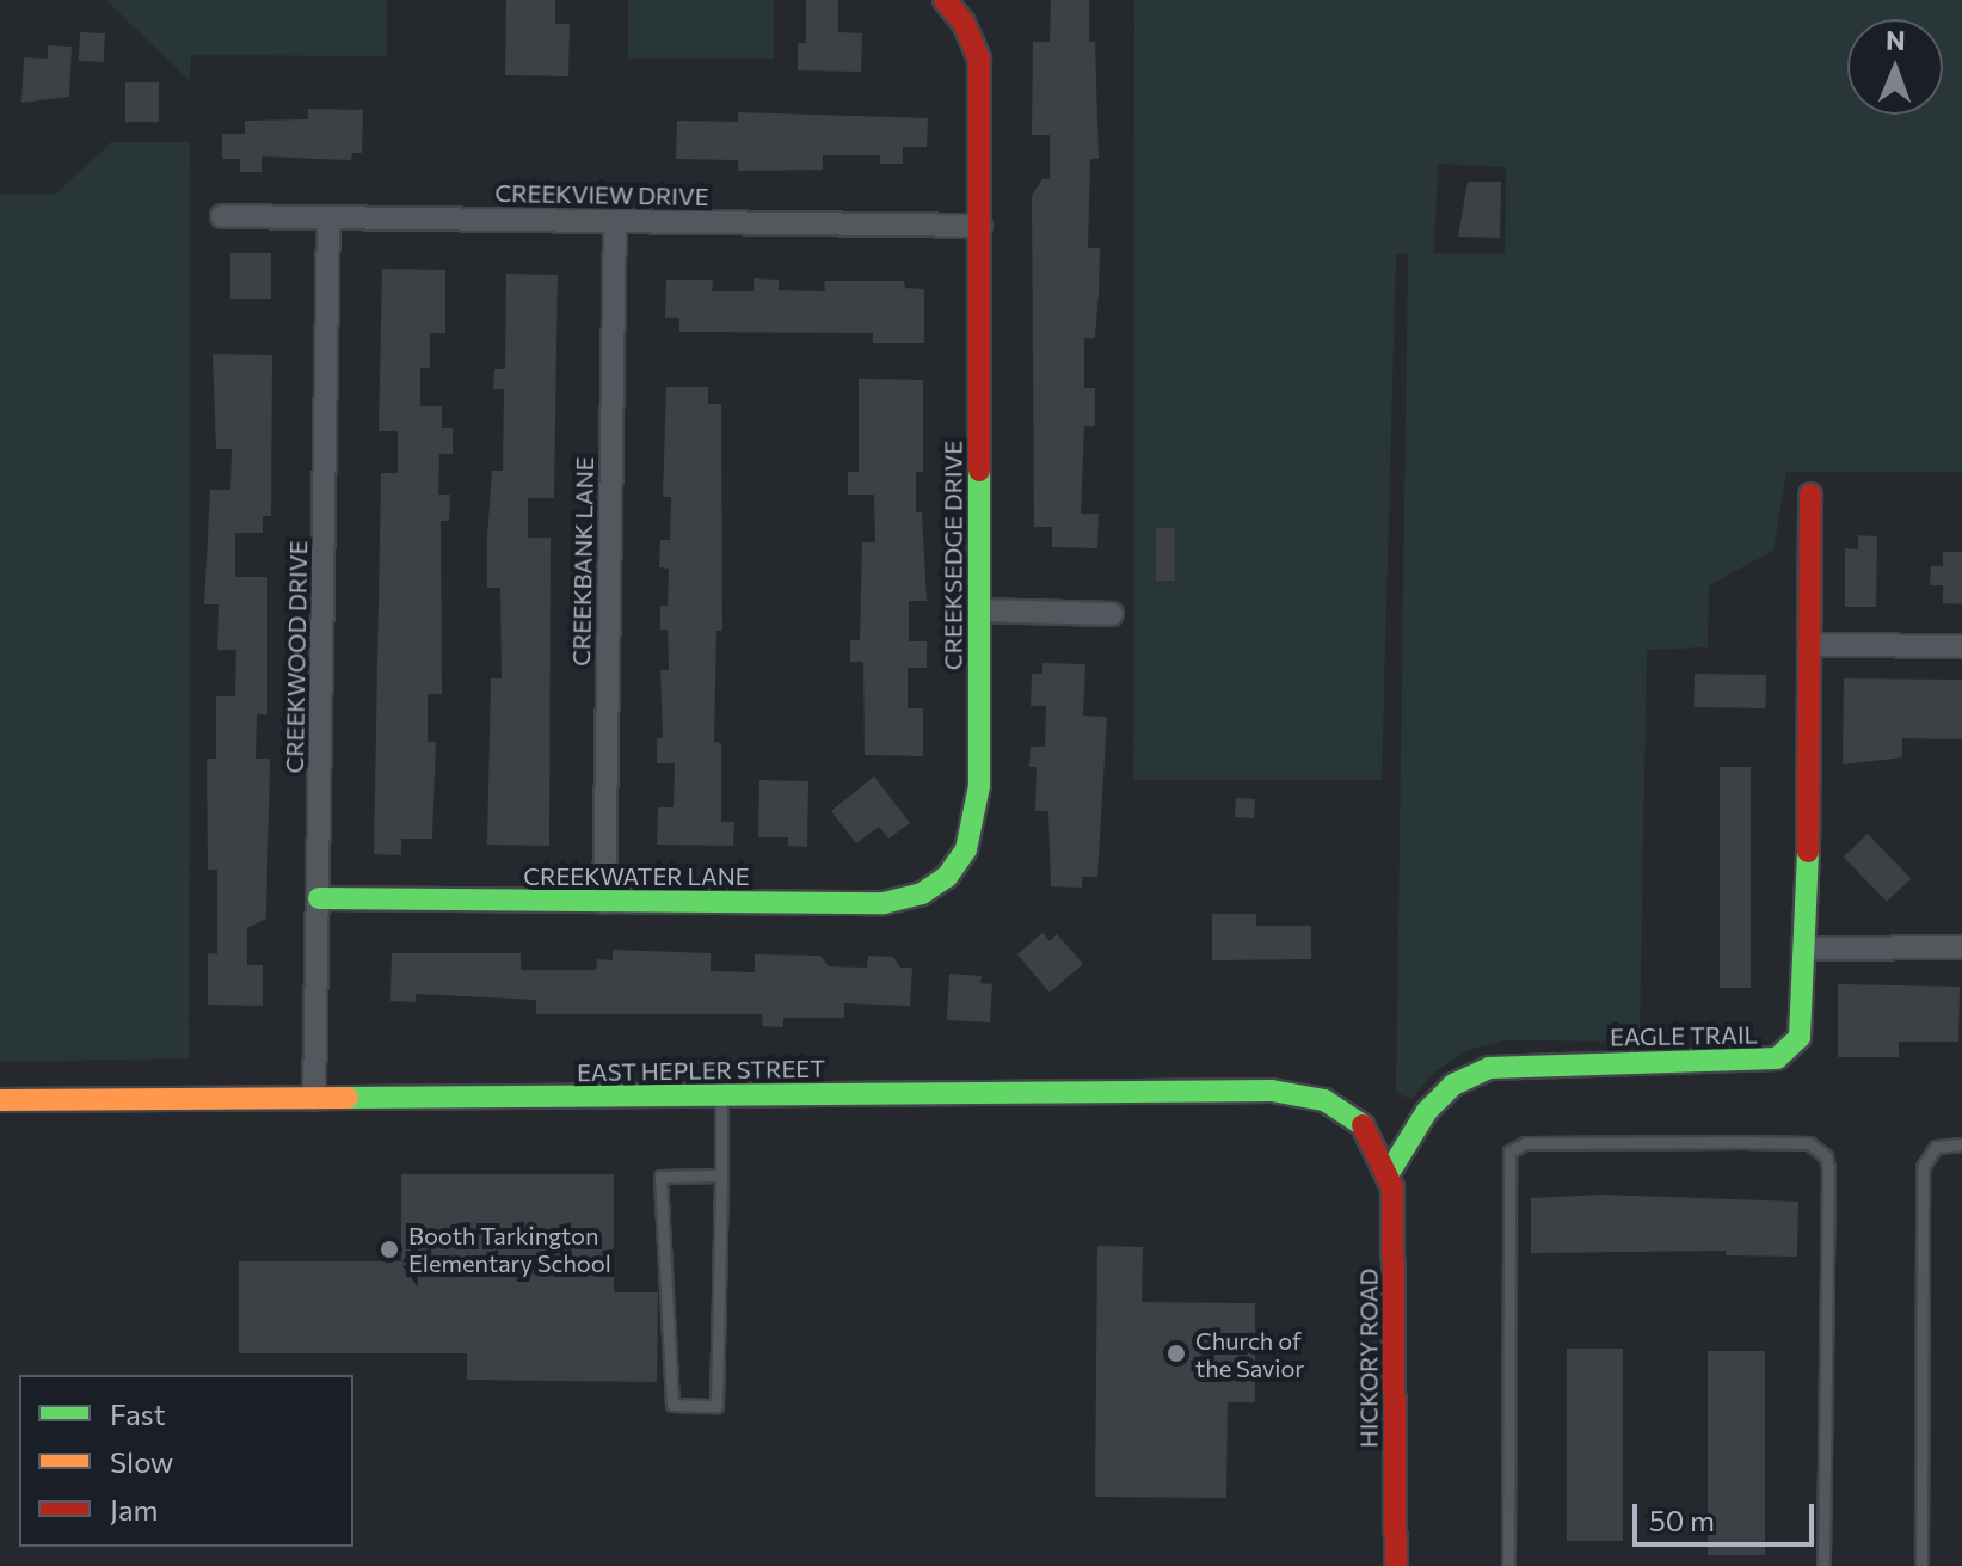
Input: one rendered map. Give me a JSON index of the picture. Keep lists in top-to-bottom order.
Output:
{
  "streets": {
    "street": [
      "CREEKVIEW DRIVE",
      "CREEKSEDGE DRIVE",
      "CREEKBANK LANE",
      "CREEKWOOD DRIVE",
      "CREEKWATER LANE",
      "EAGLE TRAIL",
      "EAST HEPLER STREET",
      "HICKORY ROAD"
    ]
  },
  "crossings": [
    ["CREEKVIEW DRIVE", "CREEKSEDGE DRIVE"],
    ["CREEKVIEW DRIVE", "CREEKBANK LANE"],
    ["CREEKVIEW DRIVE", "CREEKWOOD DRIVE"],
    ["CREEKSEDGE DRIVE", "CREEKWATER LANE"],
    ["CREEKBANK LANE", "CREEKWATER LANE"],
    ["CREEKWOOD DRIVE", "CREEKWATER LANE"],
    ["CREEKWOOD DRIVE", "EAST HEPLER STREET"],
    ["EAGLE TRAIL", "EAST HEPLER STREET"],
    ["EAGLE TRAIL", "HICKORY ROAD"],
    ["EAST HEPLER STREET", "HICKORY ROAD"]
  ],
  "places": ["Booth Tarkington Elementary School", "Church of the Savior"],
  "legend": ["Fast", "Slow", "Jam"],
  "scale_bar": "50 m",
  "north": "top"
}
